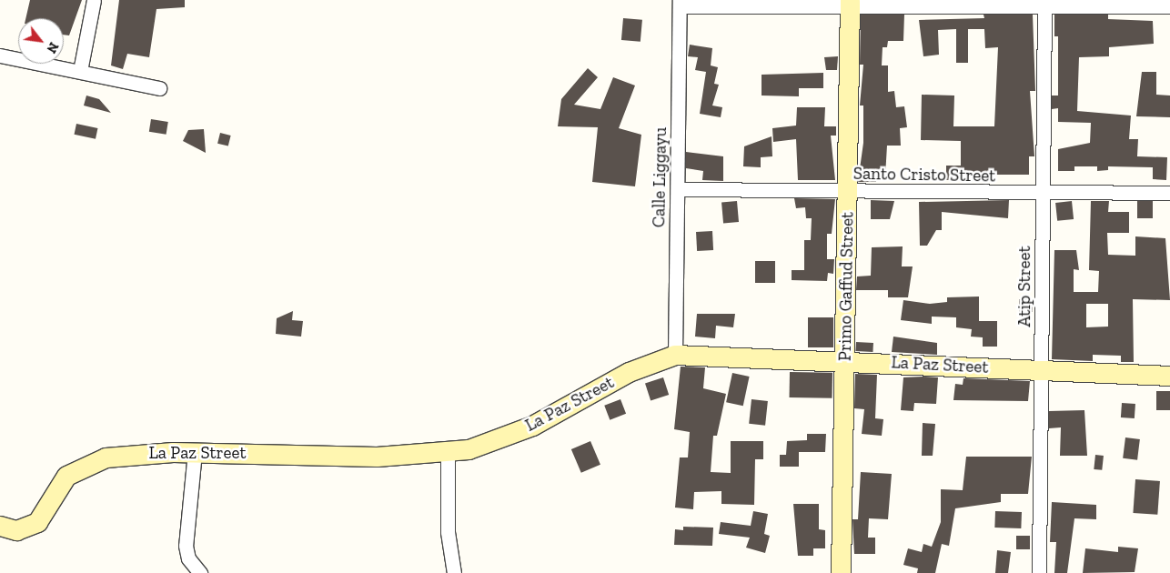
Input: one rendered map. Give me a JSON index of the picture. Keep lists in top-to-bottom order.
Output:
{
  "streets": {
    "street": [
      "Santo Cristo Street",
      "Calle Liggayu",
      "Primo Gaffud Street",
      "Atip Street",
      "La Paz Street"
    ]
  },
  "crossings": [
    ["Santo Cristo Street", "Calle Liggayu"],
    ["Santo Cristo Street", "Primo Gaffud Street"],
    ["Santo Cristo Street", "Atip Street"],
    ["Calle Liggayu", "La Paz Street"],
    ["Primo Gaffud Street", "La Paz Street"],
    ["Atip Street", "La Paz Street"]
  ],
  "north": "bottom right"
}
